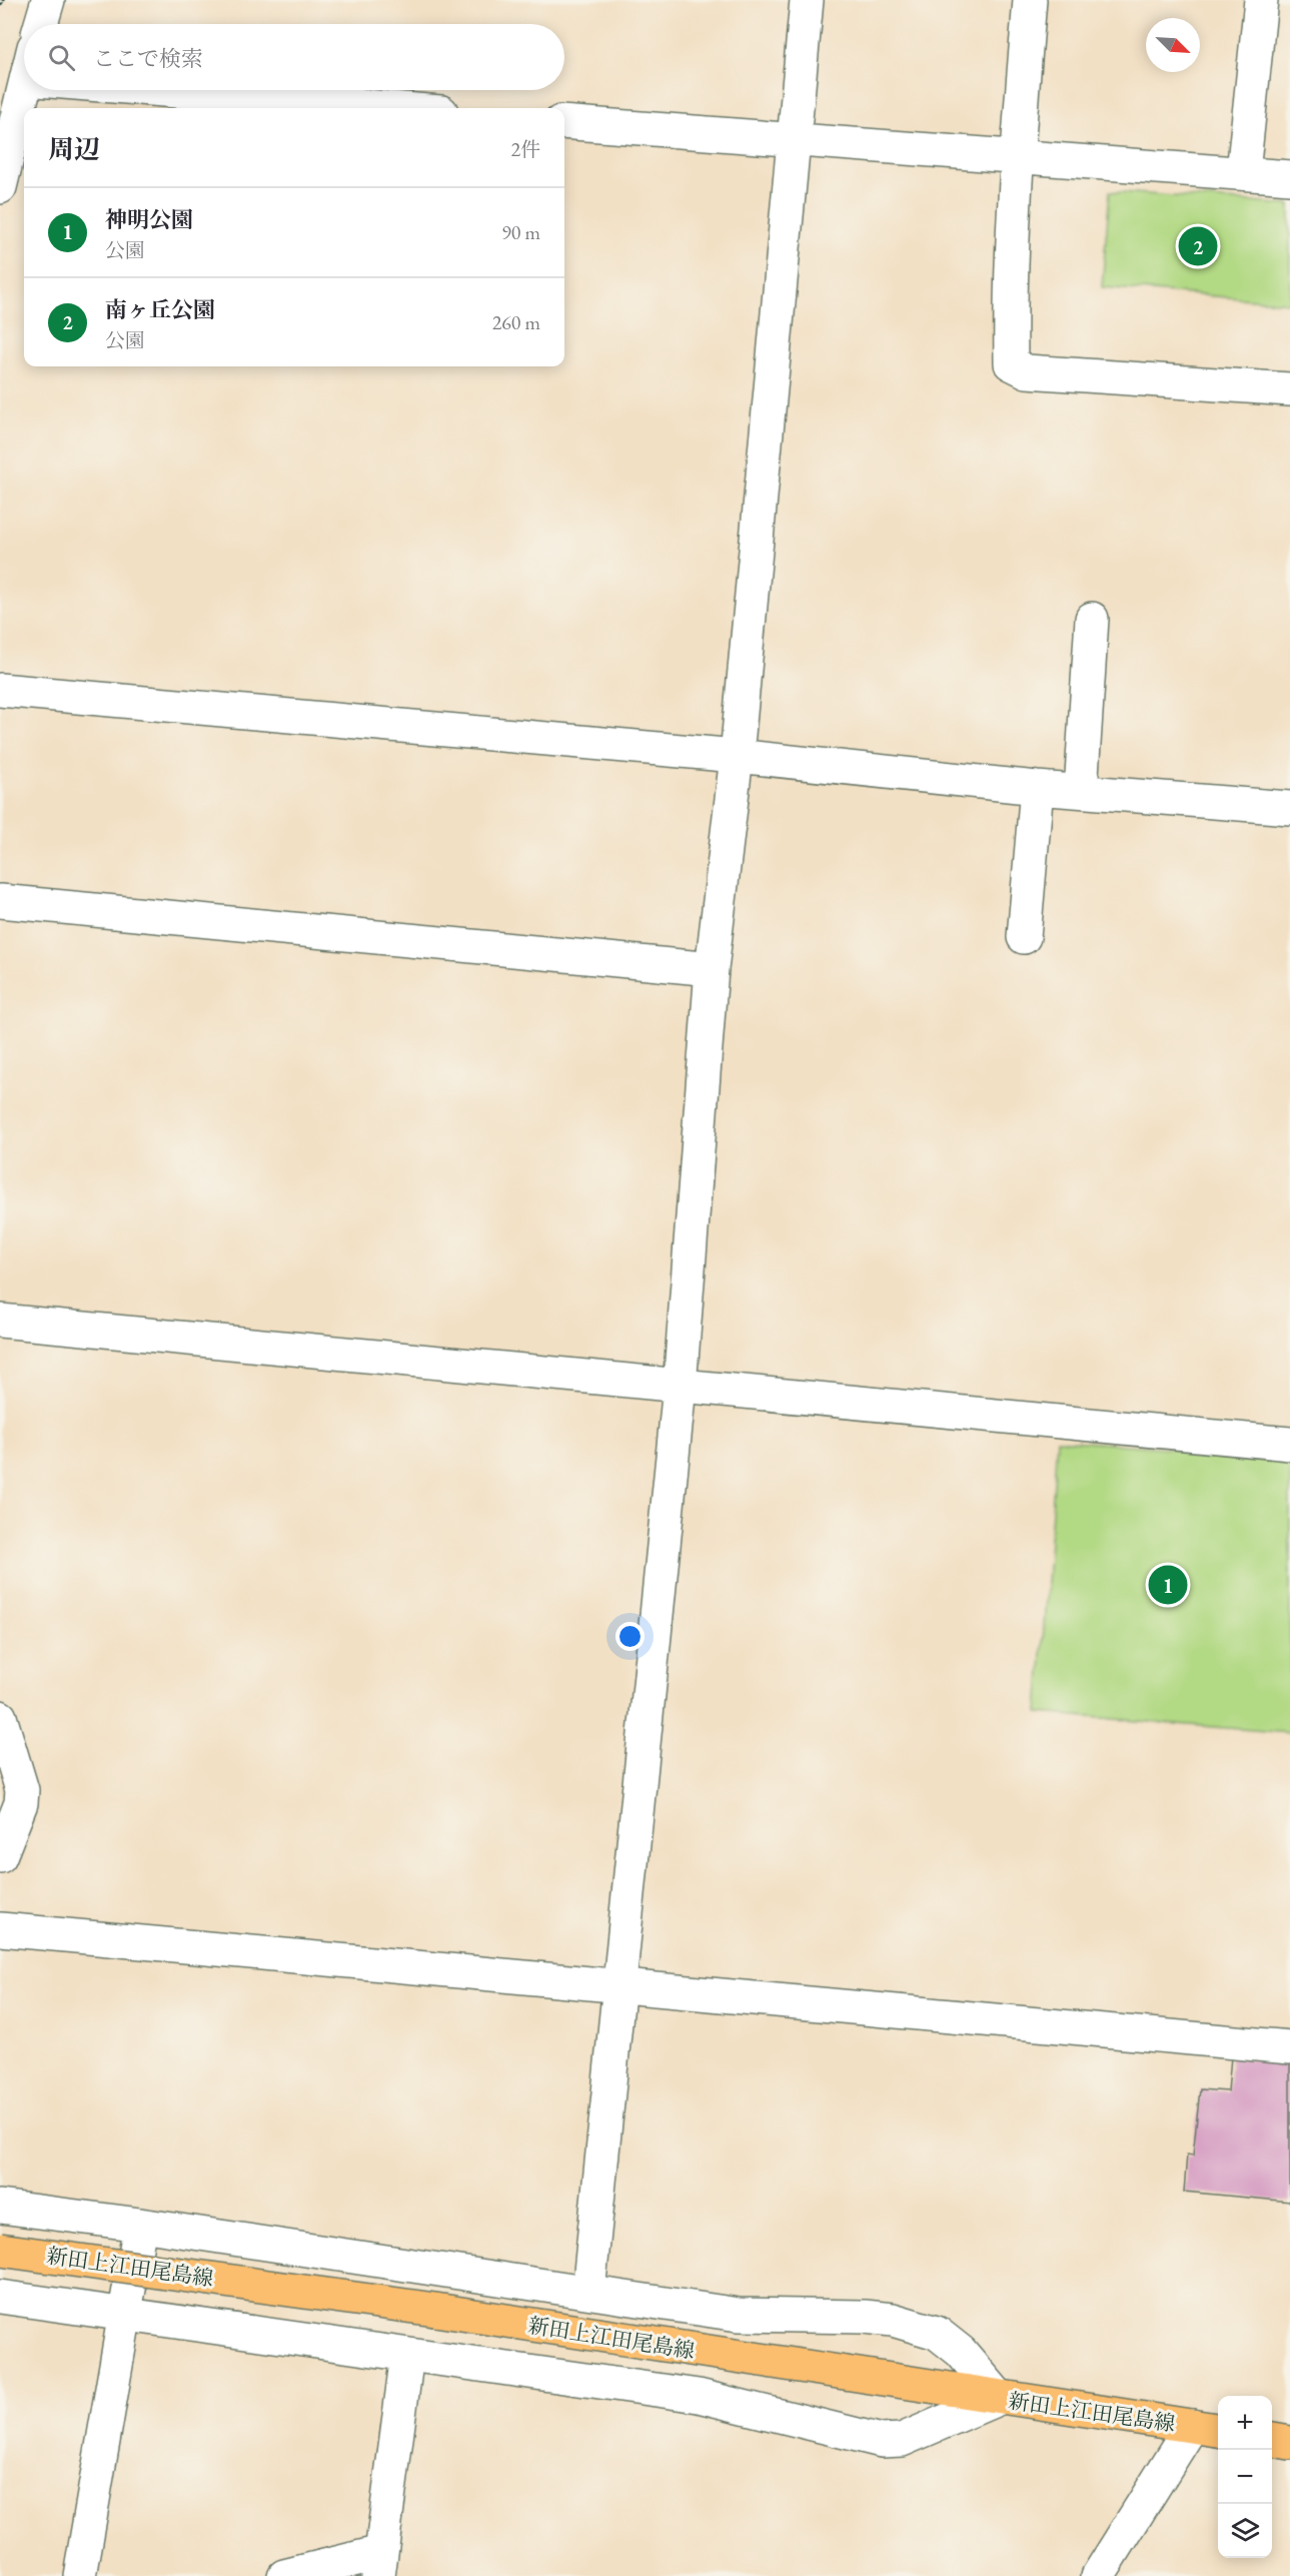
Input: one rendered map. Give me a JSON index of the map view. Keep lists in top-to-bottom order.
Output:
{
  "streets": {
    "main road": ["新田上江田尾島線"]
  },
  "north": "bottom right",
  "page": {
    "search": "ここで検索",
    "heading": ["周辺", "2件"],
    "list": [
      {
        "mark": "1",
        "name": "神明公園",
        "note": "公園",
        "value": "90 m"
      },
      {
        "mark": "2",
        "name": "南ヶ丘公園",
        "note": "公園",
        "value": "260 m"
      }
    ],
    "pins": ["2", "1"],
    "map_buttons": ["+", "−"]
  }
}
